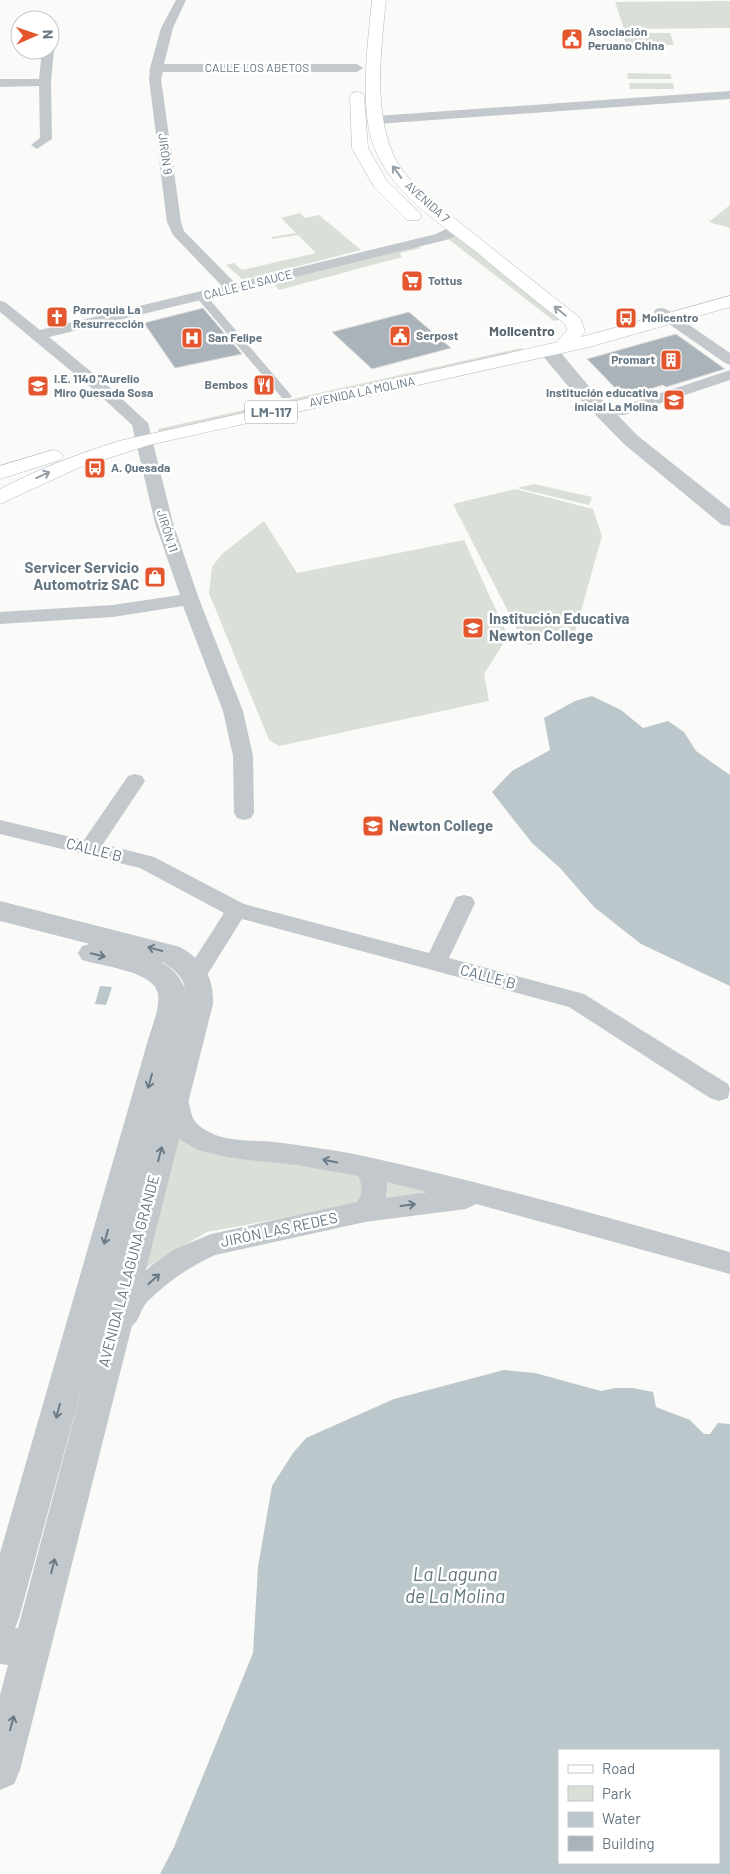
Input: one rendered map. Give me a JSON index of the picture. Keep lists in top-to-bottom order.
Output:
{
  "streets": {
    "main road": ["AVENIDA 7", "AVENIDA LA MOLINA", "LM-117"],
    "street": [
      "CALLE LOS ABETOS",
      "JIRÓN 9",
      "CALLE EL SAUCE",
      "JIRÓN 11",
      "CALLE B",
      "JIRÓN LAS REDES",
      "AVENIDA LA LAGUNA GRANDE"
    ]
  },
  "crossings": [
    ["CALLE LOS ABETOS", "JIRÓN 9"],
    ["CALLE LOS ABETOS", "AVENIDA 7"],
    ["JIRÓN 9", "CALLE EL SAUCE"],
    ["AVENIDA 7", "CALLE EL SAUCE"],
    ["AVENIDA 7", "AVENIDA LA MOLINA"],
    ["CALLE EL SAUCE", "JIRÓN 11"],
    ["AVENIDA LA MOLINA", "JIRÓN 11"],
    ["JIRÓN LAS REDES", "AVENIDA LA LAGUNA GRANDE"]
  ],
  "districts": ["Molicentro"],
  "water": ["La Laguna de La Molina"],
  "places": {
    "public building": ["Asociación Peruano China", "Serpost"],
    "supermarket": ["Tottus"],
    "church": ["Parroquia La Resurrección"],
    "bus stop": ["Molicentro", "A. Quesada"],
    "hospital": ["San Felipe"],
    "building": ["Promart"],
    "restaurant": ["Bembos"],
    "school or university": [
      "I.E. 1140 \"Aurelio Miro Quesada Sosa",
      "Institución educativa inicial La Molina",
      "Institución Educativa Newton College",
      "Newton College"
    ],
    "shop": ["Servicer Servicio Automotriz SAC"]
  },
  "legend": [
    "Road",
    "Park",
    "Water",
    "Building"
  ],
  "north": "right"
}
